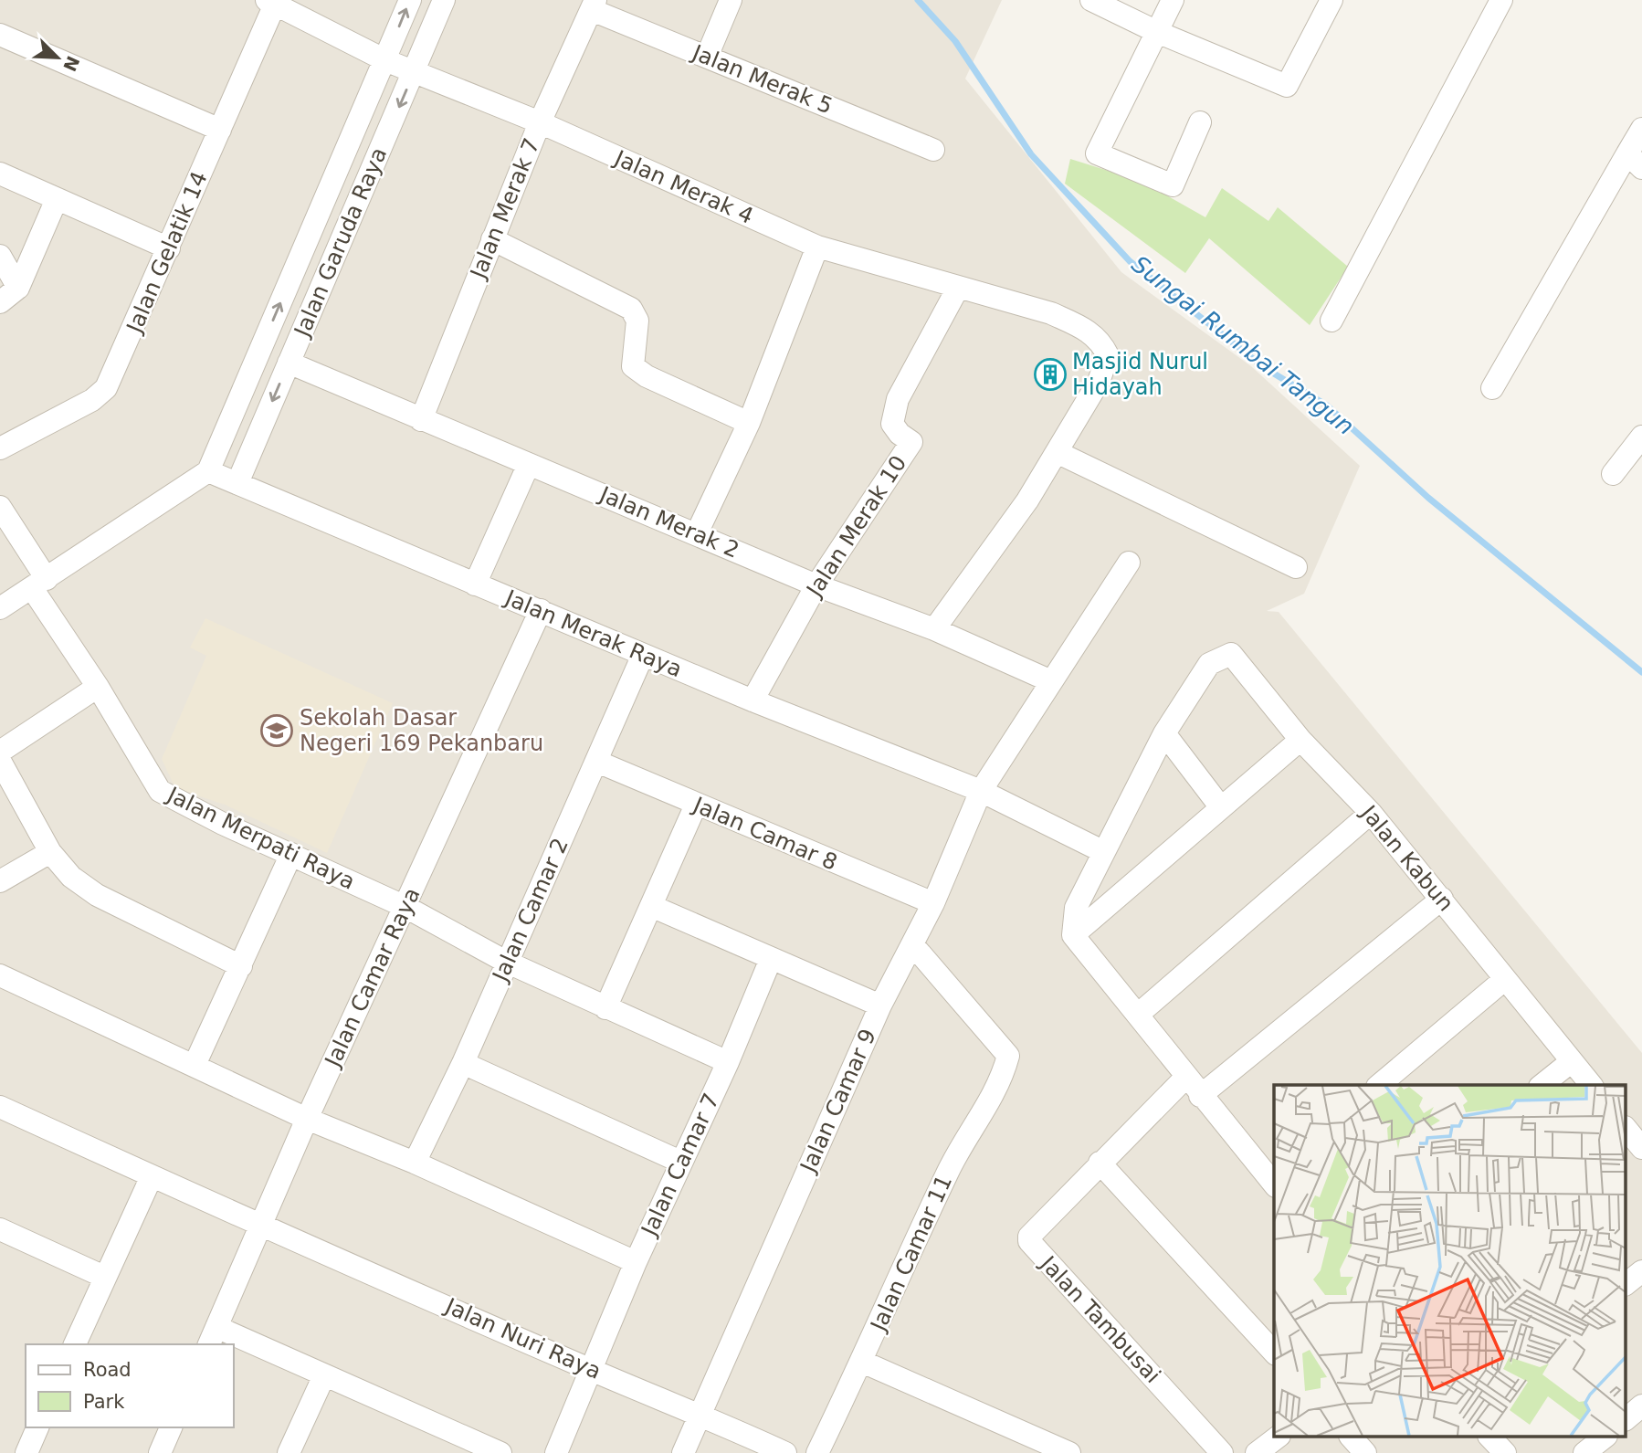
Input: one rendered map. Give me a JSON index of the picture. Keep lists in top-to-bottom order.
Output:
{
  "streets": {
    "street": [
      "Jalan Merak 5",
      "Jalan Merak 4",
      "Jalan Merak 7",
      "Jalan Garuda Raya",
      "Jalan Gelatik 14",
      "Jalan Merak 2",
      "Jalan Merak 10",
      "Jalan Merak Raya",
      "Jalan Camar 8",
      "Jalan Merpati Raya",
      "Jalan Kabun",
      "Jalan Camar 2",
      "Jalan Camar Raya",
      "Jalan Camar 9",
      "Jalan Camar 7",
      "Jalan Camar 11",
      "Jalan Tambusai",
      "Jalan Nuri Raya"
    ]
  },
  "crossings": [
    ["Jalan Merak 5", "Jalan Merak 7"],
    ["Jalan Merak 4", "Jalan Merak 7"],
    ["Jalan Merak 4", "Jalan Garuda Raya"],
    ["Jalan Merak 4", "Jalan Gelatik 14"],
    ["Jalan Merak 4", "Jalan Merak 10"],
    ["Jalan Merak 7", "Jalan Merak 2"],
    ["Jalan Garuda Raya", "Jalan Merak 2"],
    ["Jalan Garuda Raya", "Jalan Merak Raya"],
    ["Jalan Merak 2", "Jalan Merak 10"],
    ["Jalan Merak 2", "Jalan Camar 9"],
    ["Jalan Merak 10", "Jalan Merak Raya"],
    ["Jalan Merak Raya", "Jalan Camar 2"],
    ["Jalan Merak Raya", "Jalan Camar Raya"],
    ["Jalan Merak Raya", "Jalan Camar 9"],
    ["Jalan Camar 8", "Jalan Camar 2"],
    ["Jalan Camar 8", "Jalan Camar 9"],
    ["Jalan Merpati Raya", "Jalan Camar 2"],
    ["Jalan Merpati Raya", "Jalan Camar Raya"],
    ["Jalan Merpati Raya", "Jalan Camar 7"],
    ["Jalan Camar Raya", "Jalan Nuri Raya"],
    ["Jalan Camar 9", "Jalan Camar 11"],
    ["Jalan Camar 9", "Jalan Nuri Raya"],
    ["Jalan Camar 7", "Jalan Nuri Raya"]
  ],
  "water": ["Sungai Rumbai Tangun"],
  "places": {
    "building": ["Masjid Nurul Hidayah"],
    "school or university": ["Sekolah Dasar Negeri 169 Pekanbaru"]
  },
  "legend": ["Road", "Park"],
  "north": "bottom right"
}
